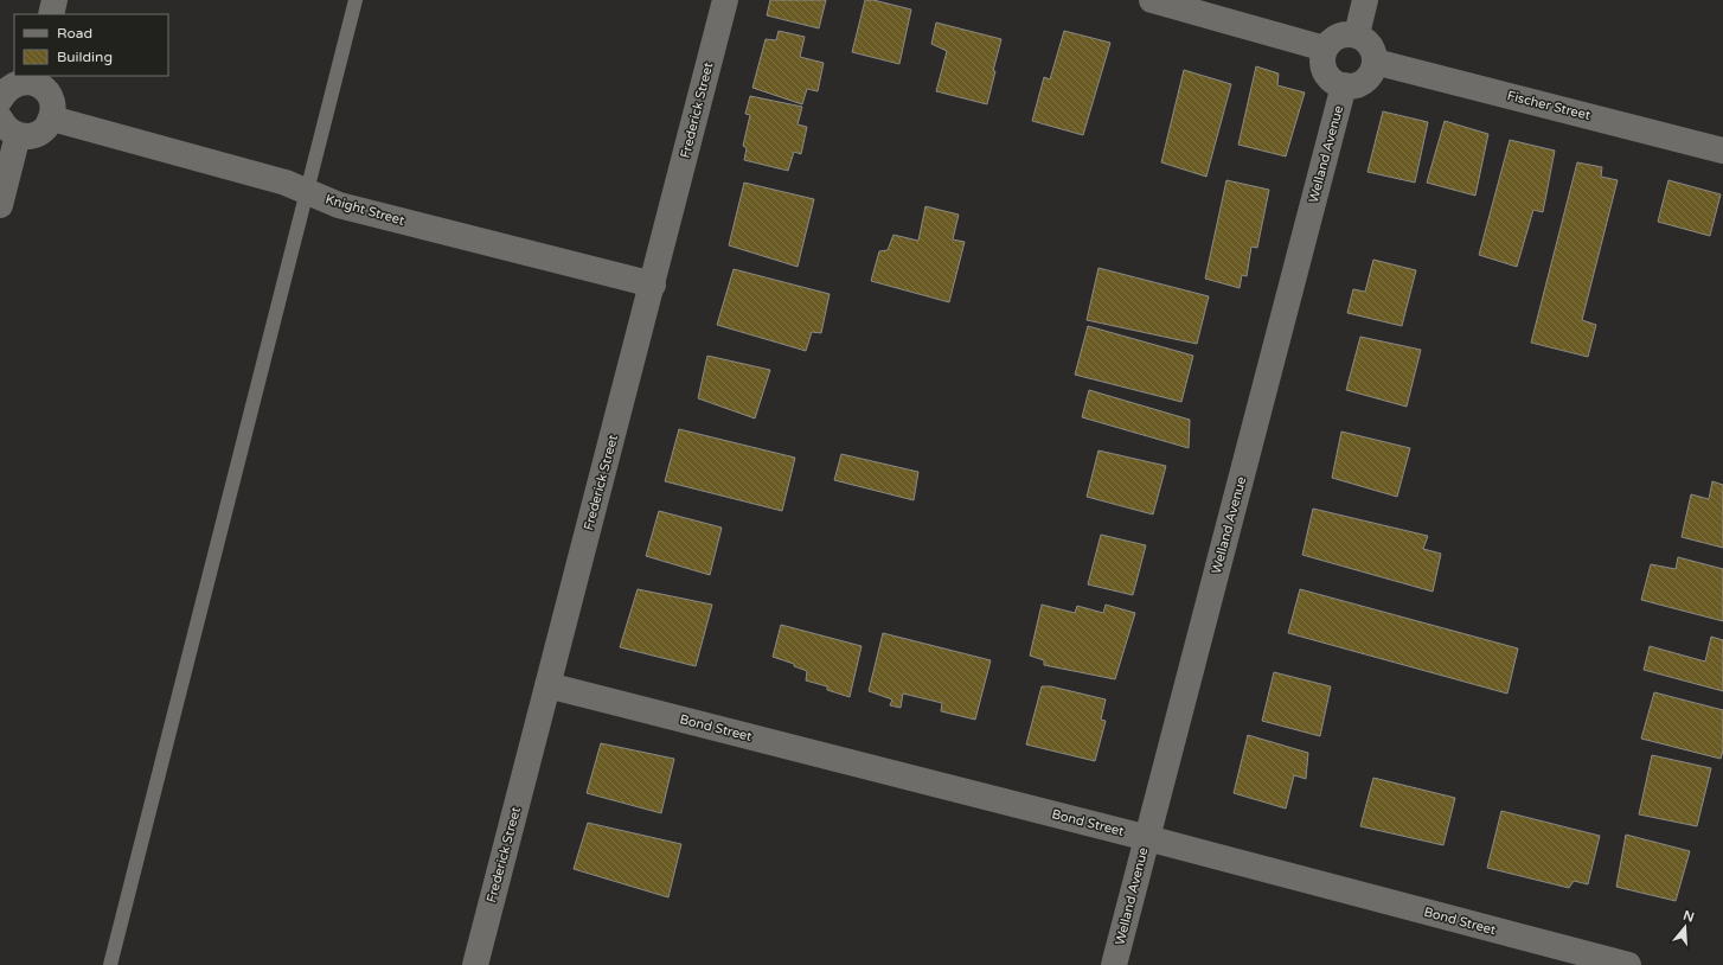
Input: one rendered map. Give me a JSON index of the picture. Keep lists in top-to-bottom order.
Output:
{
  "streets": {
    "street": [
      "Fischer Street",
      "Frederick Street",
      "Welland Avenue",
      "Knight Street",
      "Bond Street"
    ]
  },
  "crossings": [
    ["Fischer Street", "Welland Avenue"],
    ["Frederick Street", "Knight Street"],
    ["Frederick Street", "Bond Street"],
    ["Welland Avenue", "Bond Street"]
  ],
  "legend": ["Road", "Building"],
  "north": "top"
}
